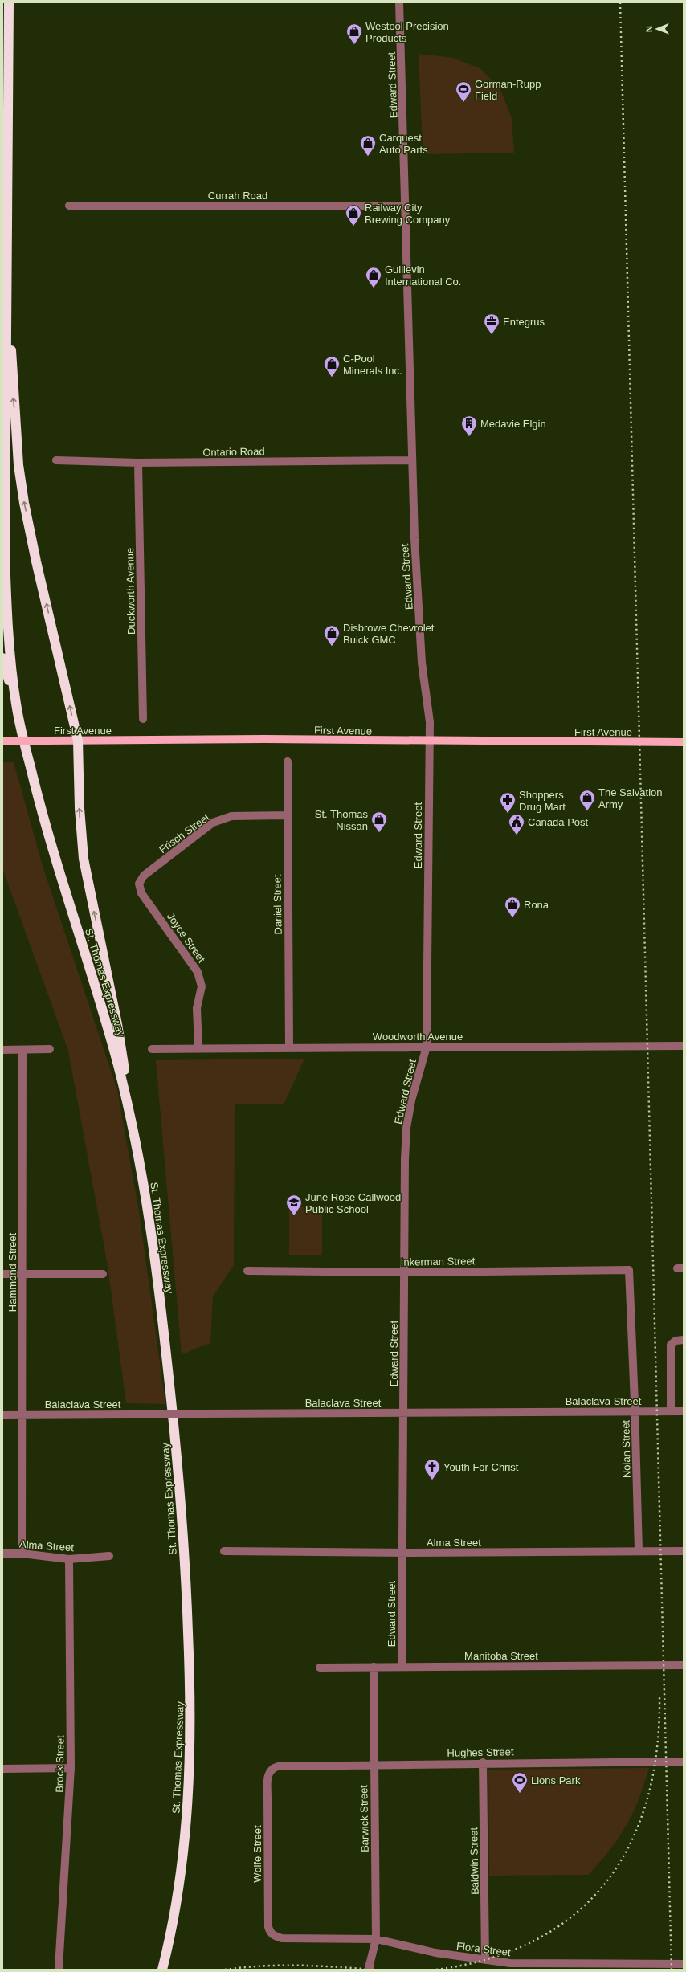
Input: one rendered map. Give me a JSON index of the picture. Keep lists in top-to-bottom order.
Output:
{
  "streets": {
    "highway": ["St. Thomas Expressway"],
    "main road": ["First Avenue"],
    "street": [
      "Edward Street",
      "Currah Road",
      "Ontario Road",
      "Duckworth Avenue",
      "Frisch Street",
      "Daniel Street",
      "Joyce Street",
      "Woodworth Avenue",
      "Inkerman Street",
      "Hammond Street",
      "Balaclava Street",
      "Nolan Street",
      "Alma Street",
      "Manitoba Street",
      "Hughes Street",
      "Brock Street",
      "Barwick Street",
      "Wolfe Street",
      "Baldwin Street",
      "Flora Street"
    ]
  },
  "crossings": [
    ["Edward Street", "Currah Road"],
    ["Edward Street", "Ontario Road"],
    ["Edward Street", "First Avenue"],
    ["Edward Street", "Woodworth Avenue"],
    ["Edward Street", "Inkerman Street"],
    ["Edward Street", "Balaclava Street"],
    ["Edward Street", "Alma Street"],
    ["Edward Street", "Manitoba Street"],
    ["Ontario Road", "Duckworth Avenue"],
    ["Frisch Street", "Daniel Street"],
    ["Frisch Street", "Joyce Street"],
    ["Daniel Street", "Woodworth Avenue"],
    ["Joyce Street", "Woodworth Avenue"],
    ["Inkerman Street", "Nolan Street"],
    ["Hammond Street", "Balaclava Street"],
    ["Hammond Street", "Alma Street"],
    ["Balaclava Street", "Nolan Street"],
    ["Nolan Street", "Alma Street"],
    ["Alma Street", "Brock Street"],
    ["Manitoba Street", "Barwick Street"],
    ["Hughes Street", "Barwick Street"],
    ["Hughes Street", "Wolfe Street"],
    ["Hughes Street", "Baldwin Street"],
    ["Barwick Street", "Flora Street"],
    ["Wolfe Street", "Flora Street"],
    ["Baldwin Street", "Flora Street"]
  ],
  "places": {
    "shop": [
      "Westool Precision Products",
      "Carquest Auto Parts",
      "Railway City Brewing Company",
      "Guillevin International Co.",
      "C-Pool Minerals Inc.",
      "Disbrowe Chevrolet Buick GMC",
      "The Salvation Army",
      "St. Thomas Nissan",
      "Rona"
    ],
    "sports": ["Gorman-Rupp Field", "Lions Park"],
    "office": ["Entegrus"],
    "building": ["Medavie Elgin"],
    "pharmacy": ["Shoppers Drug Mart"],
    "public building": ["Canada Post"],
    "school or university": ["June Rose Callwood Public School"],
    "church": ["Youth For Christ"]
  },
  "north": "left"
}
